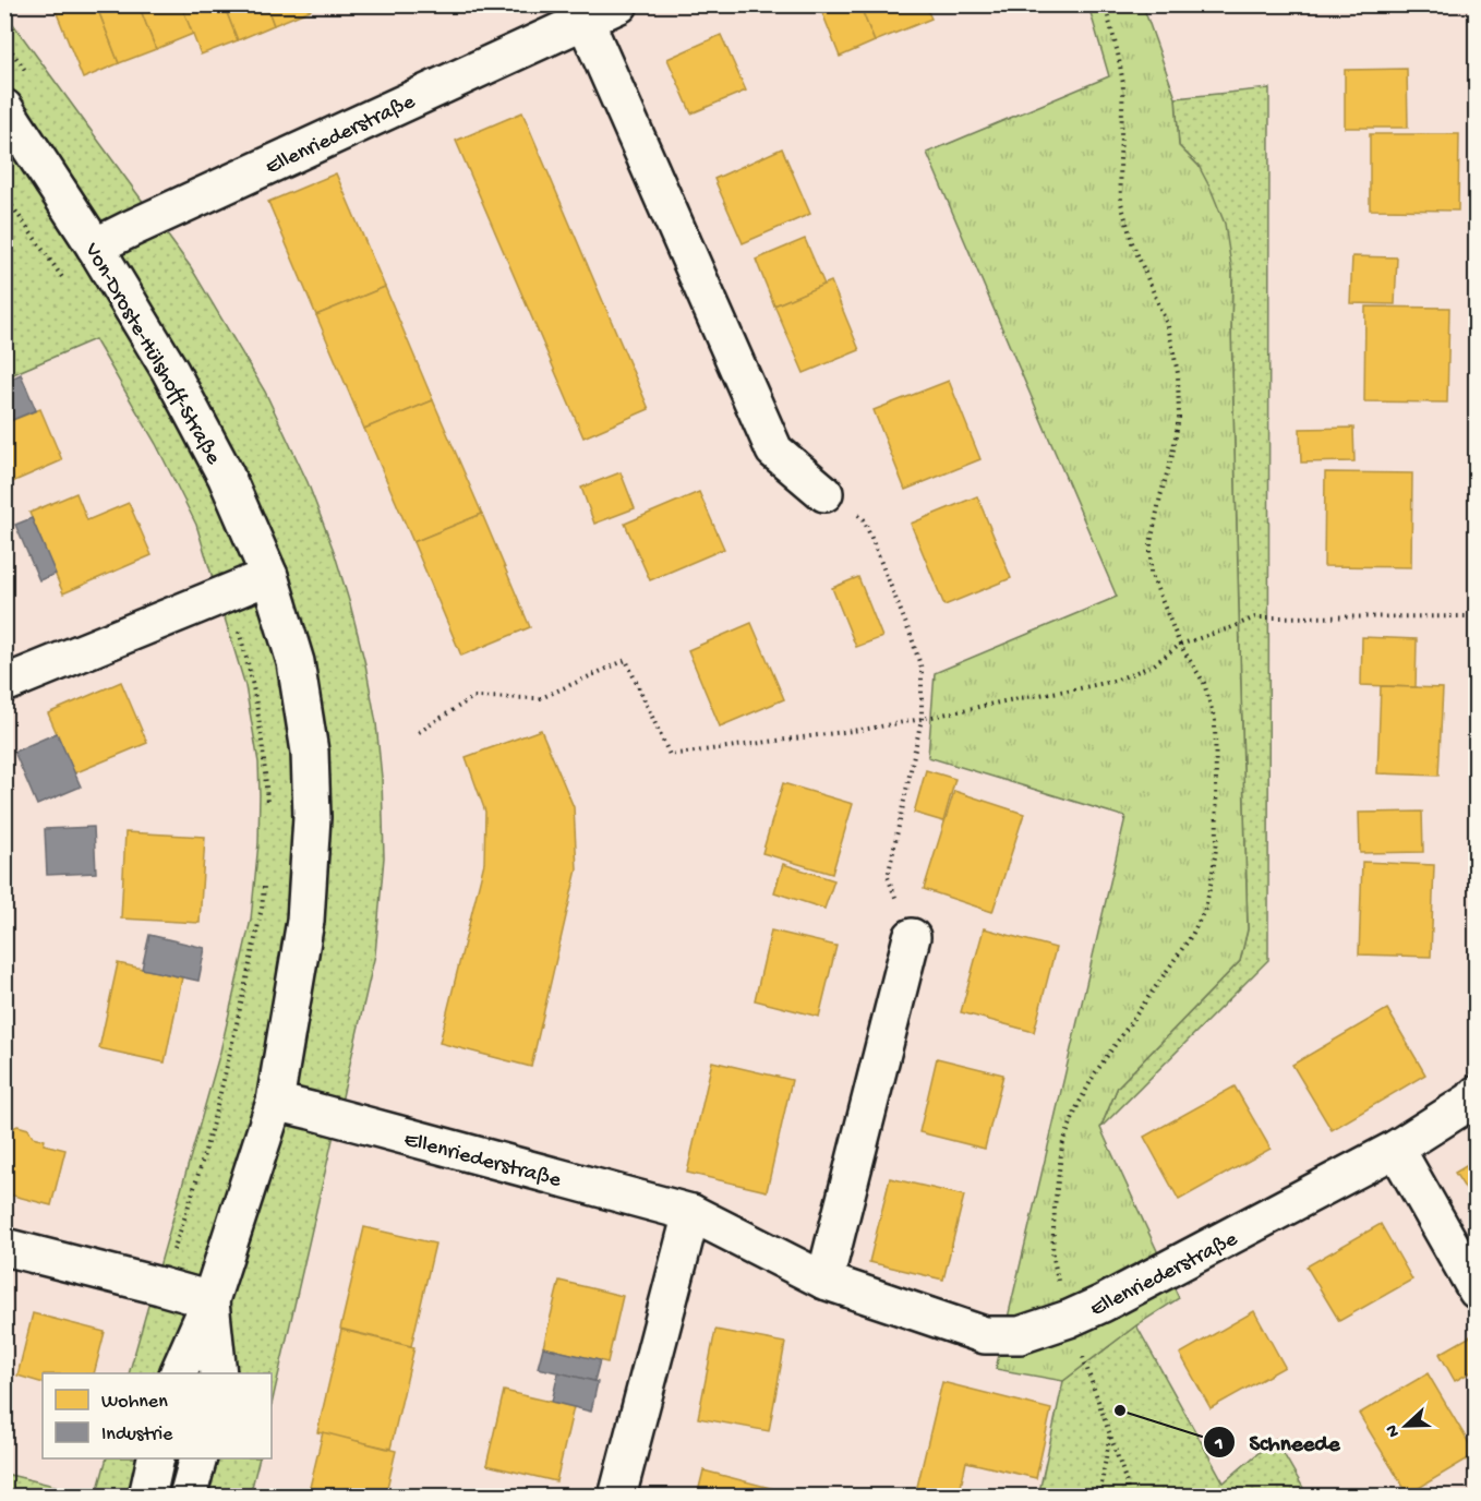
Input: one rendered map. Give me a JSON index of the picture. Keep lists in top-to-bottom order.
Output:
{
  "streets": {
    "street": ["Ellenriederstraße", "Von-Droste-Hülshoff-Straße"]
  },
  "crossings": [
    ["Ellenriederstraße", "Von-Droste-Hülshoff-Straße"]
  ],
  "places": ["Schneede"],
  "legend": ["Wohnen", "Industrie"],
  "north": "left"
}
